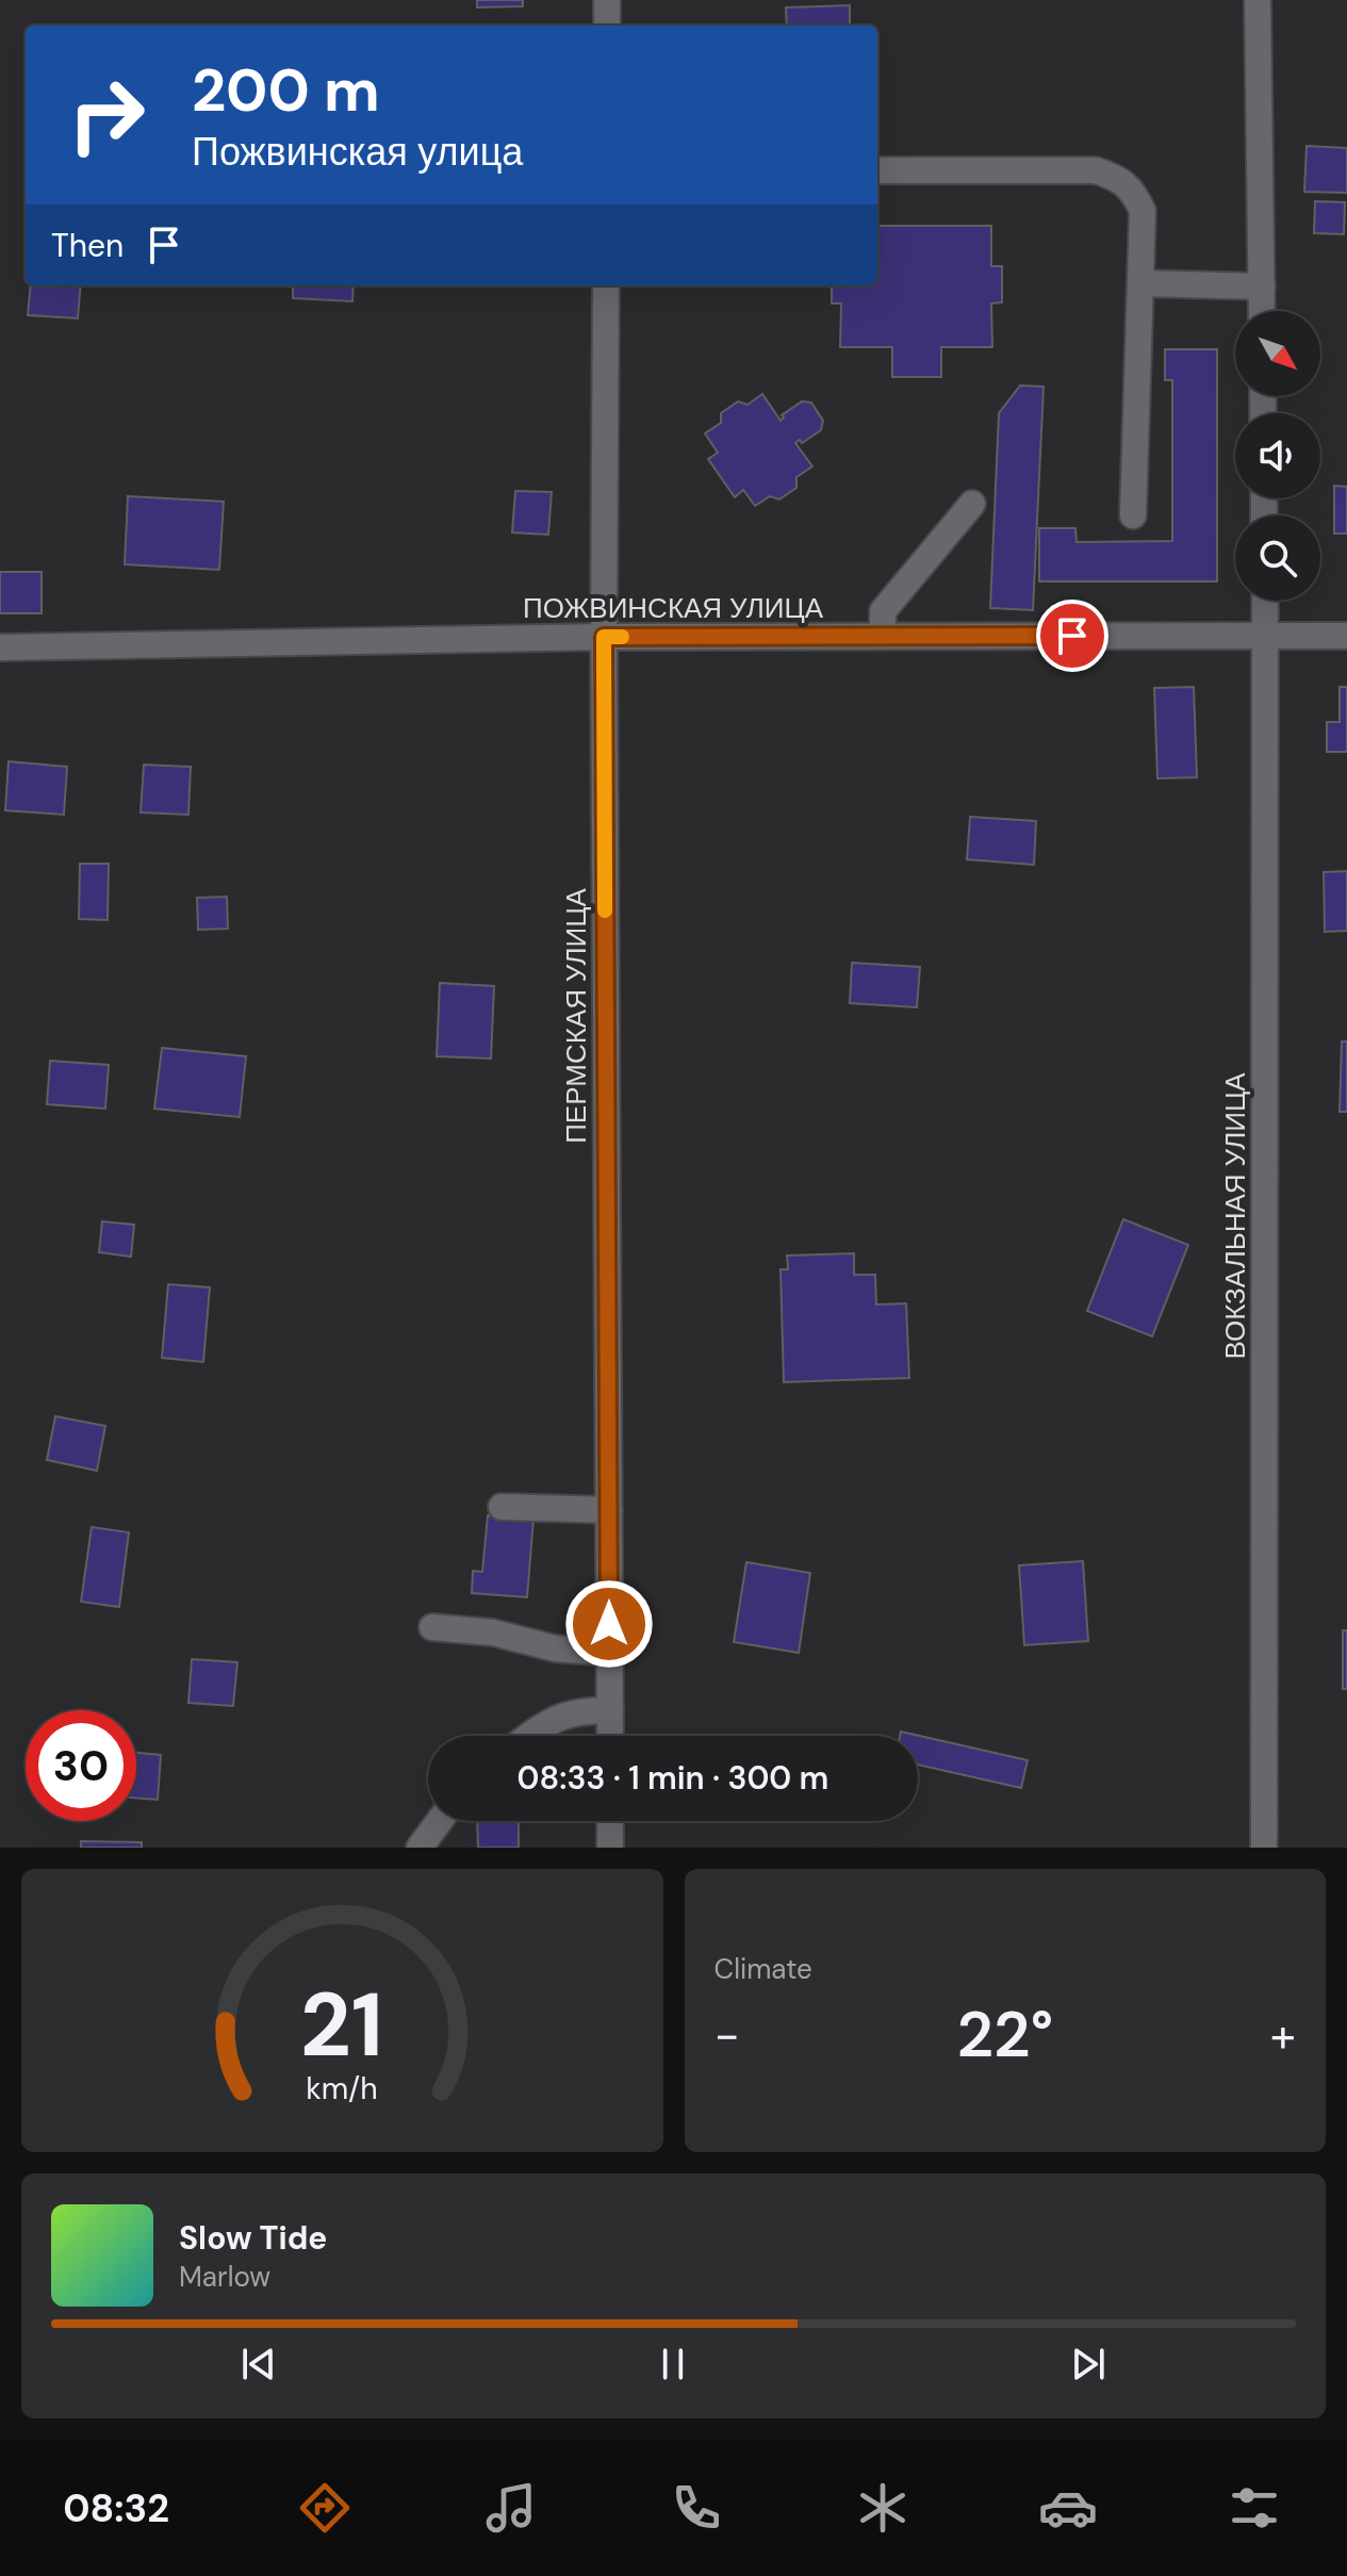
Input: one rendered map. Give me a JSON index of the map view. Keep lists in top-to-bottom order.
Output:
{
  "streets": {
    "street": ["ПОЖВИНСКАЯ УЛИЦА", "ПЕРМСКАЯ УЛИЦА", "ВОКЗАЛЬНАЯ УЛИЦА"]
  },
  "crossings": [
    ["ПОЖВИНСКАЯ УЛИЦА", "ПЕРМСКАЯ УЛИЦА"],
    ["ПОЖВИНСКАЯ УЛИЦА", "ВОКЗАЛЬНАЯ УЛИЦА"]
  ],
  "north": "bottom right",
  "page": {
    "turn": ["200 m", "Пожвинская улица"],
    "then": "Then",
    "limit": "30",
    "trip": "08:33 · 1 min · 300 m",
    "tile": "Climate",
    "heat": ["−", "22°", "+"],
    "song": ["Slow Tide", "Marlow"],
    "tabs": "08:32",
    "gauge": ["21", "km/h"]
  }
}
